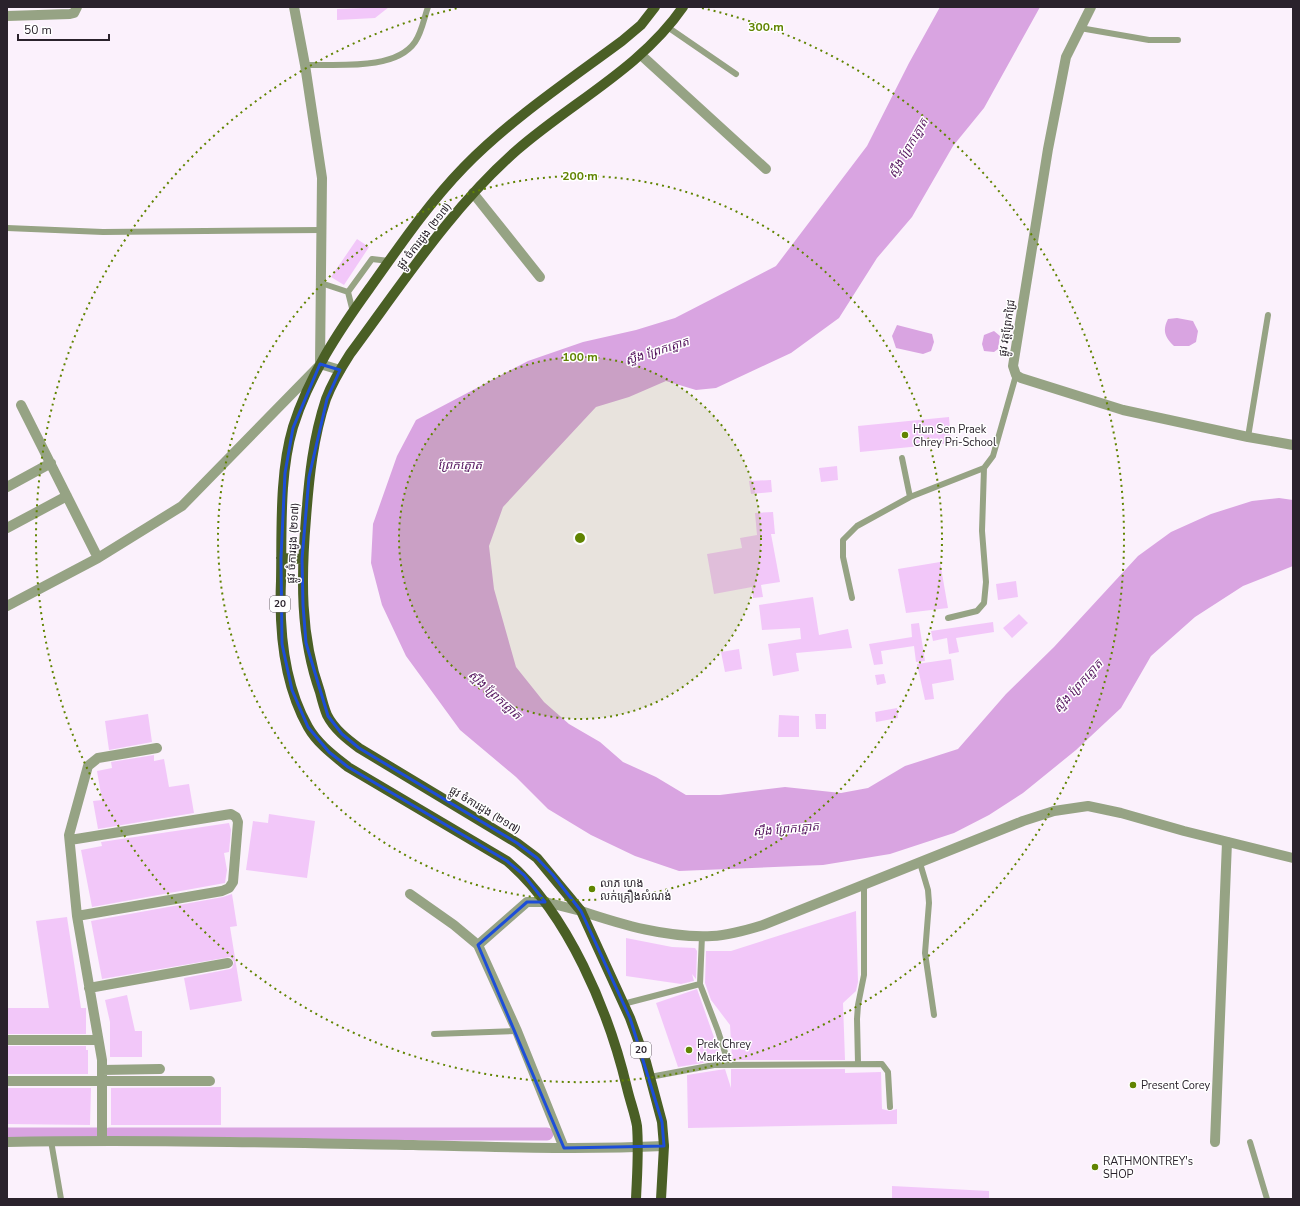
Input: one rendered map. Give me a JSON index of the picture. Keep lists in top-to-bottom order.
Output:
{
  "streets": {
    "main road": ["ផ្លូវ ចំការដូង (២១៧)", "20"],
    "street": ["ផ្លូវ វត្តព្រែកជ្រៃ"]
  },
  "water": ["ស្ទឹង ព្រែកត្នោត", "ព្រែកត្នោត"],
  "places": [
    "Hun Sen Praek Chrey Pri-School",
    "លាភ ហេង លក់គ្រឿងសំណង់",
    "Prek Chrey Market",
    "Present Corey",
    "RATHMONTREY's SHOP"
  ],
  "scale_bar": "50 m",
  "rings": ["300 m", "200 m", "100 m"]
}
